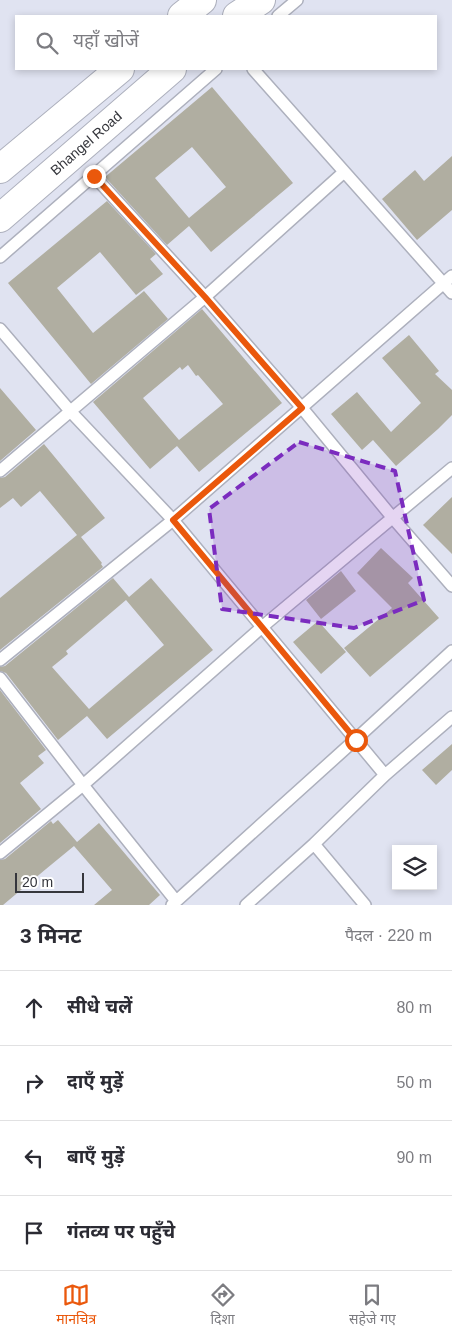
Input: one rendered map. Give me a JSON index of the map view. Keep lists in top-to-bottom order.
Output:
{
  "streets": {
    "street": ["Bhangel Road"]
  },
  "scale_bar": "20 m",
  "page": {
    "search": "यहाँ खोजें",
    "scale": "20 m",
    "heading": ["3 मिनट", "पैदल · 220 m"],
    "list": [
      ["सीधे चलें", "80 m"],
      ["दाएँ मुड़ें", "50 m"],
      ["बाएँ मुड़ें", "90 m"],
      "गंतव्य पर पहुँचे"
    ],
    "nav": ["मानचित्र", "दिशा", "सहेजे गए"]
  }
}
